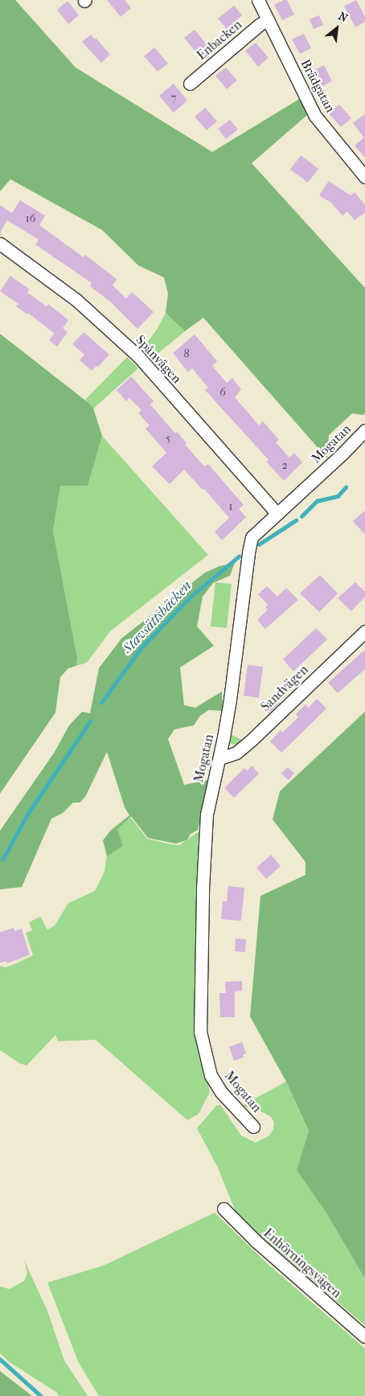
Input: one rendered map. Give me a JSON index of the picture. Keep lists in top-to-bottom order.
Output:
{
  "streets": {
    "street": [
      "Enbacken",
      "Brädgatan",
      "Spånvägen",
      "Mogatan",
      "Sandvägen",
      "Enhörningsvägen"
    ]
  },
  "crossings": [
    ["Enbacken", "Brädgatan"],
    ["Spånvägen", "Mogatan"],
    ["Mogatan", "Sandvägen"]
  ],
  "water": ["Stavsättsbäcken"],
  "house_numbers": [
    "7",
    "16",
    "8",
    "6",
    "5",
    "2",
    "1"
  ],
  "north": "top right"
}
